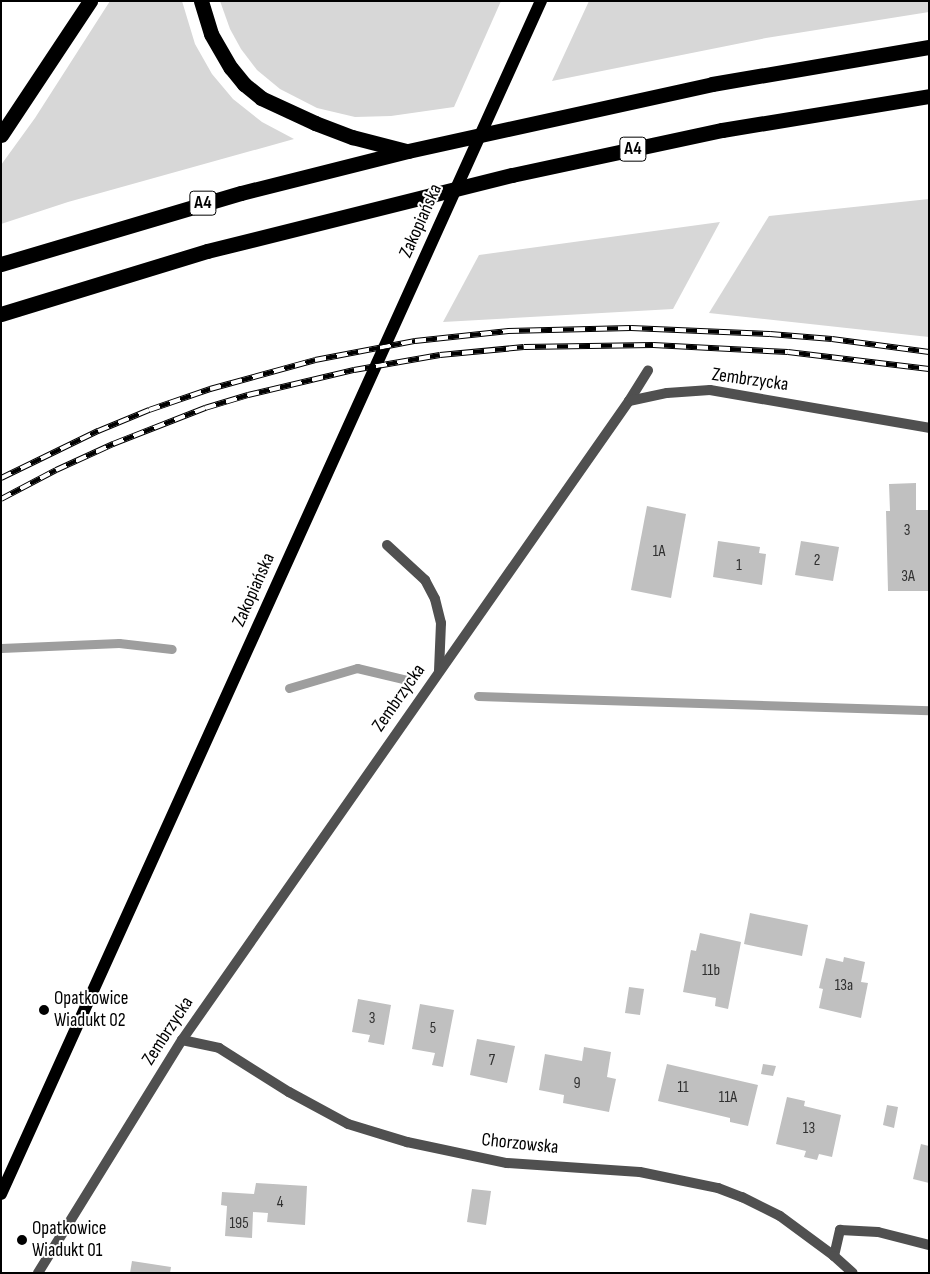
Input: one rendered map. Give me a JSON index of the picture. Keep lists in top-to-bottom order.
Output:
{
  "streets": {
    "highway": ["A4"],
    "main road": ["Zakopiańska"],
    "street": ["Zembrzycka", "Chorzowska"]
  },
  "crossings": [
    ["Zembrzycka", "Chorzowska"]
  ],
  "places": ["Opatkowice Wiadukt 02", "Opatkowice Wiadukt 01"],
  "house_numbers": [
    "3",
    "1A",
    "2",
    "1",
    "3A",
    "11b",
    "13a",
    "3",
    "5",
    "7",
    "9",
    "11",
    "11A",
    "13",
    "4",
    "195"
  ]
}
